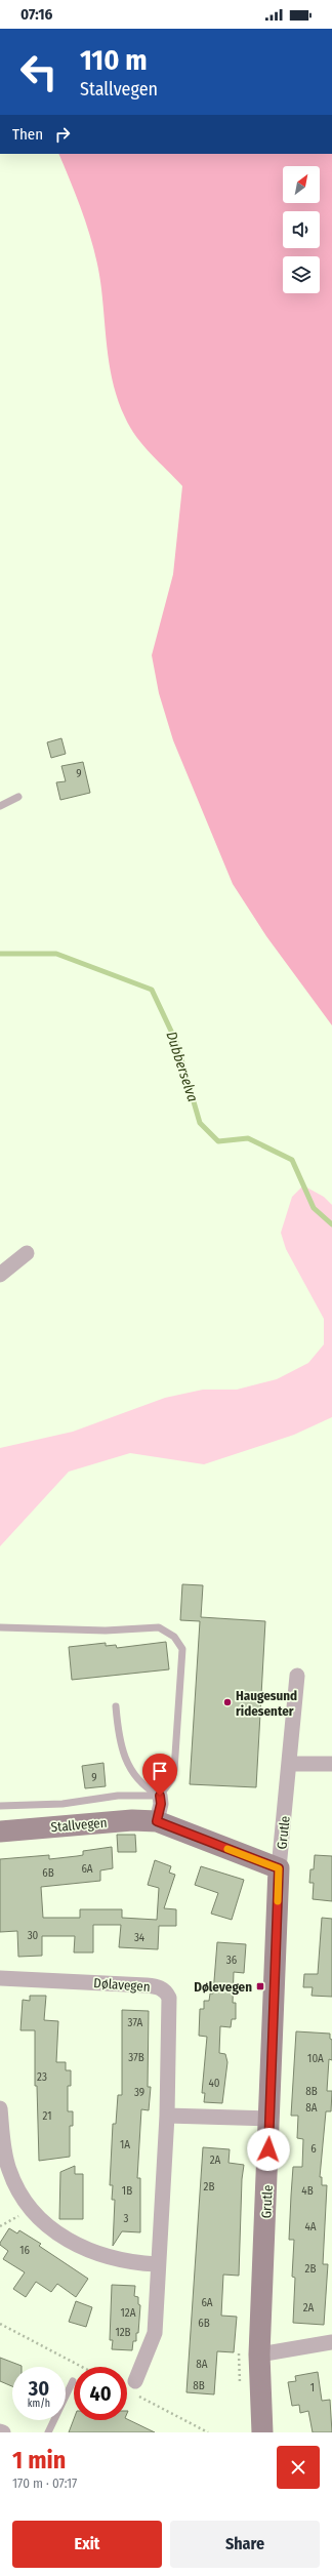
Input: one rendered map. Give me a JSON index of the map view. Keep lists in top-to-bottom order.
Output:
{
  "streets": {
    "street": ["Stallvegen", "Grutle", "Dølavegen"]
  },
  "crossings": [
    ["Stallvegen", "Grutle"]
  ],
  "water": ["Dubberselva"],
  "places": {
    "other": ["Haugesund ridesenter"],
    "transit": ["Dølevegen"]
  },
  "house_numbers": [
    "9",
    "9",
    "6A",
    "6B",
    "30",
    "34",
    "36",
    "37A",
    "37B",
    "10A",
    "23",
    "40",
    "8B",
    "39",
    "8A",
    "21",
    "1A",
    "6",
    "2A",
    "2B",
    "1B",
    "4B",
    "3",
    "4A",
    "16",
    "2B",
    "6A",
    "2A",
    "12A",
    "6B",
    "12B",
    "8A",
    "8B",
    "1"
  ],
  "north": "top right",
  "page": {
    "status": "07:16",
    "turn": ["110 m", "Stallvegen"],
    "then": "Then",
    "speed": "30 km/h",
    "limit": "40",
    "heading": ["1 min", "170 m · 07:17"],
    "buttons": ["Exit", "Share"]
  }
}
